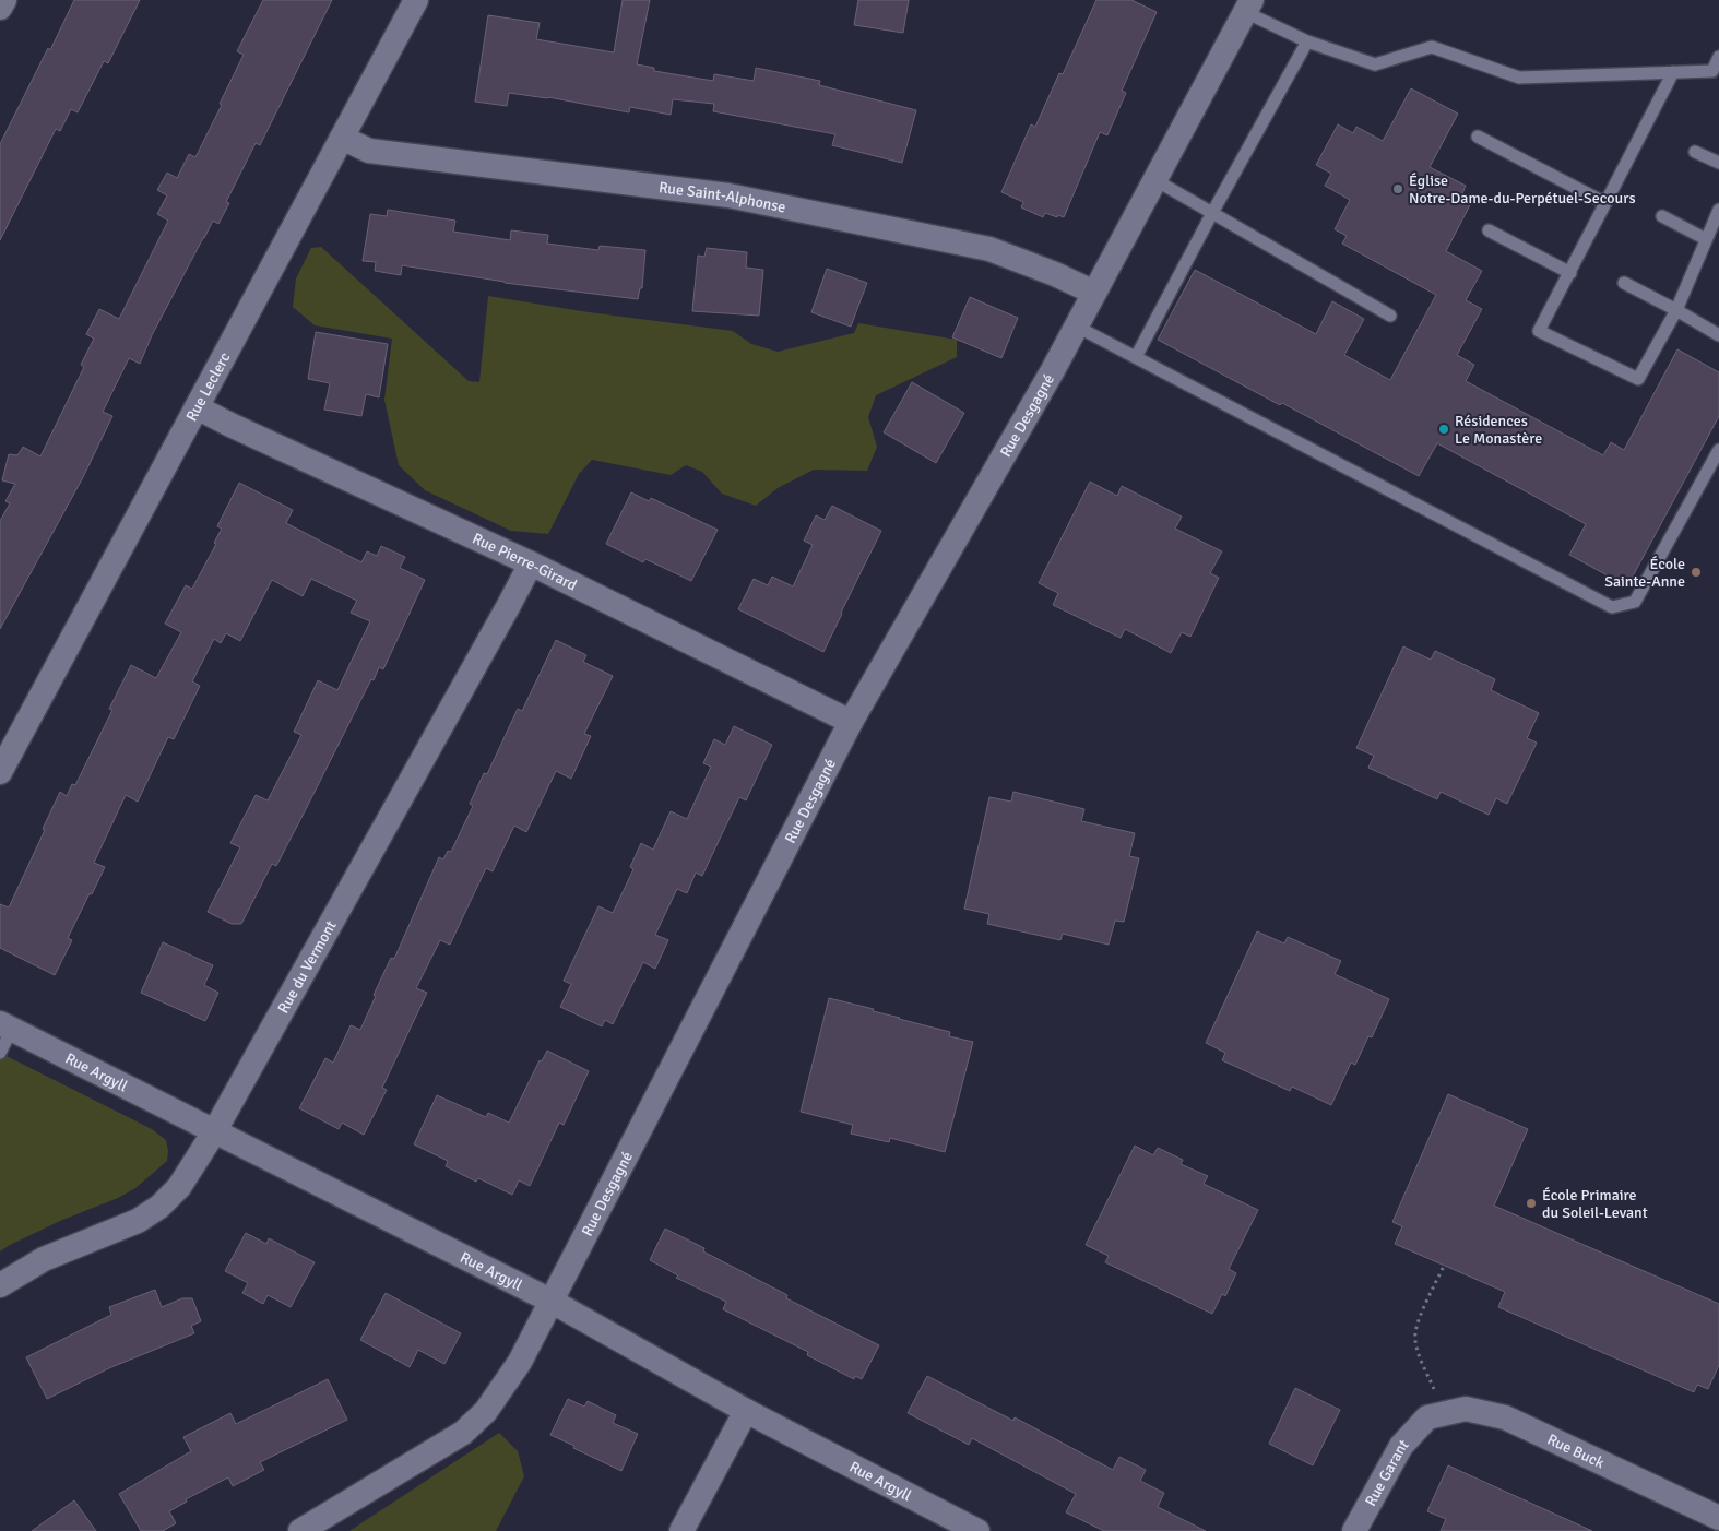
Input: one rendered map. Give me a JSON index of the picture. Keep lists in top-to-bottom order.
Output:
{
  "streets": {
    "street": [
      "Rue Saint-Alphonse",
      "Rue Leclerc",
      "Rue Desgagné",
      "Rue Pierre-Girard",
      "Rue du Vermont",
      "Rue Argyll",
      "Rue Buck",
      "Rue Garant"
    ]
  },
  "crossings": [
    ["Rue Saint-Alphonse", "Rue Leclerc"],
    ["Rue Saint-Alphonse", "Rue Desgagné"],
    ["Rue Leclerc", "Rue Pierre-Girard"],
    ["Rue Desgagné", "Rue Pierre-Girard"],
    ["Rue Desgagné", "Rue Argyll"],
    ["Rue Pierre-Girard", "Rue du Vermont"],
    ["Rue du Vermont", "Rue Argyll"],
    ["Rue Buck", "Rue Garant"]
  ],
  "places": [
    "Église Notre-Dame-du-Perpétuel-Secours",
    "Résidences Le Monastère",
    "École Sainte-Anne",
    "École Primaire du Soleil-Levant"
  ]
}
